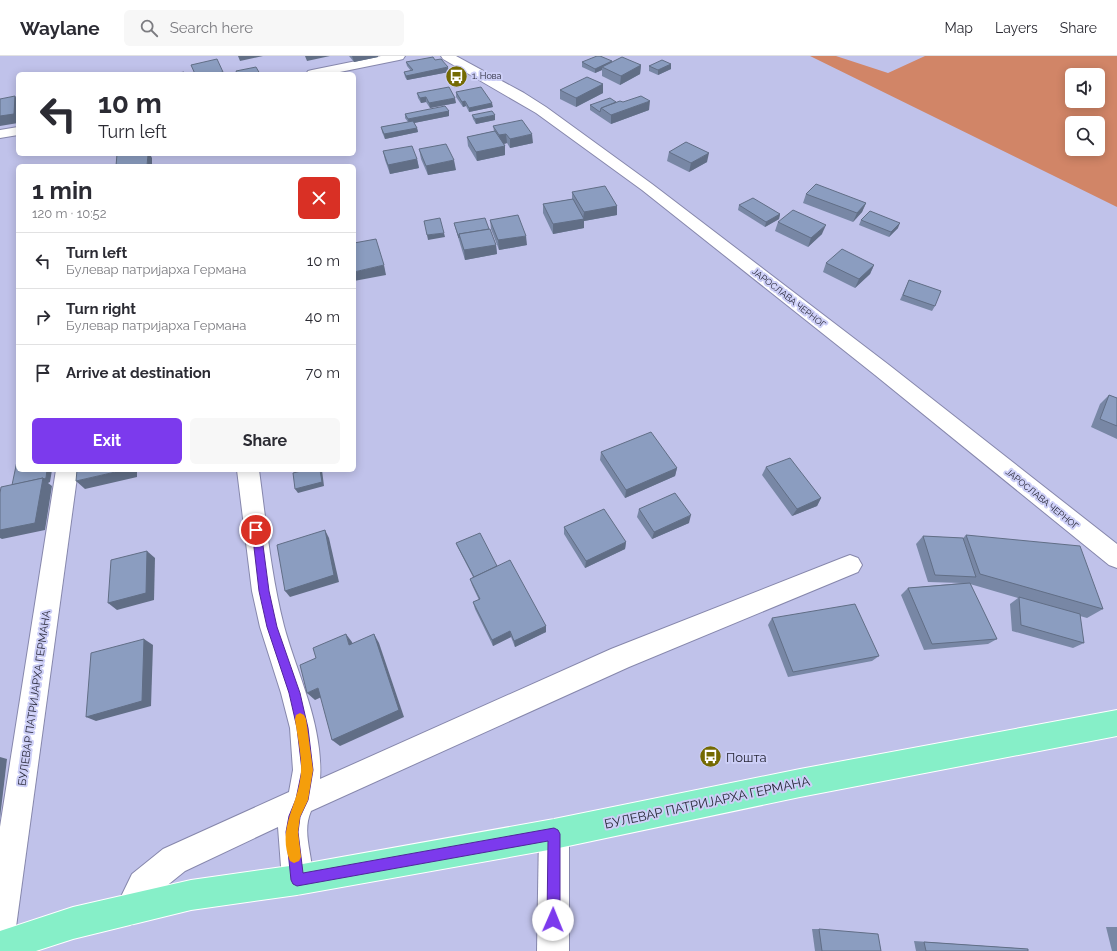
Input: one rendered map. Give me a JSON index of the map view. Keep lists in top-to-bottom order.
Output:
{
  "streets": {
    "main road": ["БУЛЕВАР ПАТРИЈАРХА ГЕРМАНА"],
    "street": ["ЈАРОСЛАВА ЧЕРНОГ"]
  },
  "places": {
    "bus stop": ["1. Нова", "Пошта"]
  },
  "page": {
    "header": "Waylane",
    "search": "Search here",
    "nav": ["Map", "Layers", "Share"],
    "turn": ["10 m", "Turn left"],
    "heading": ["1 min", "120 m · 10:52"],
    "list": [
      {
        "name": "Turn left",
        "note": "Булевар патријарха Германа",
        "value": "10 m"
      },
      {
        "name": "Turn right",
        "note": "Булевар патријарха Германа",
        "value": "40 m"
      },
      {
        "name": "Arrive at destination",
        "value": "70 m"
      }
    ],
    "buttons": ["Exit", "Share"]
  }
}
